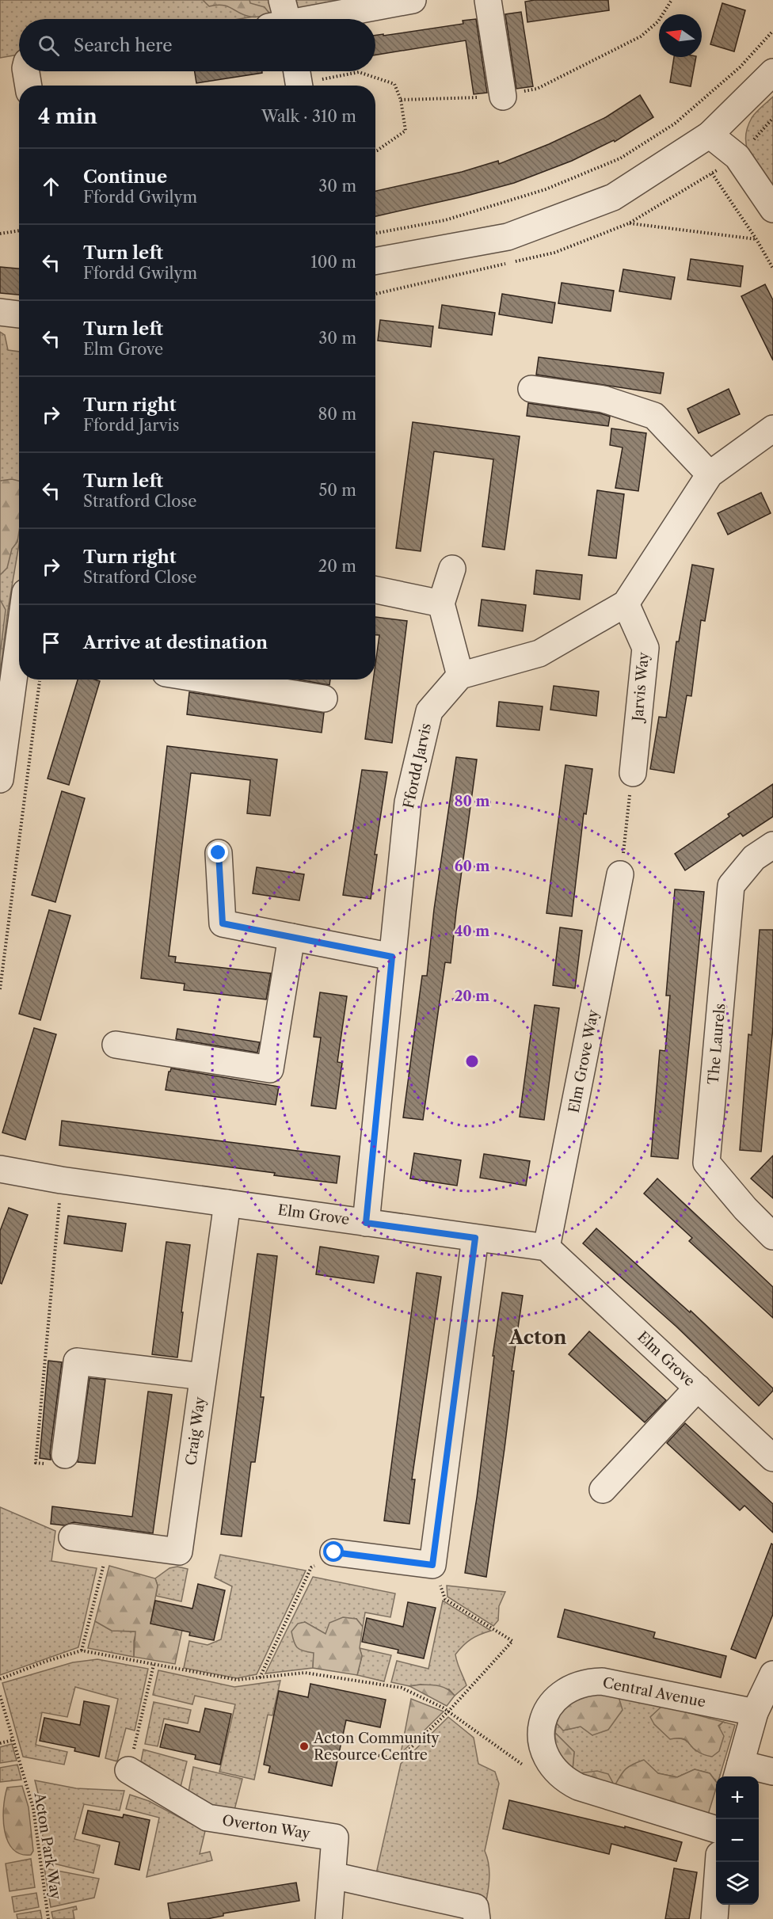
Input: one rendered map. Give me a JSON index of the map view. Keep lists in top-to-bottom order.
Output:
{
  "streets": {
    "street": [
      "Jarvis Way",
      "Ffordd Jarvis",
      "The Laurels",
      "Elm Grove Way",
      "Elm Grove",
      "Craig Way",
      "Central Avenue",
      "Overton Way"
    ],
    "path": ["Acton Park Way"]
  },
  "crossings": [
    ["Ffordd Jarvis", "Elm Grove"],
    ["Elm Grove Way", "Elm Grove"],
    ["Elm Grove", "Craig Way"]
  ],
  "districts": ["Acton"],
  "places": ["Acton Community Resource Centre"],
  "north": "left",
  "page": {
    "search": "Search here",
    "heading": ["4 min", "Walk · 310 m"],
    "list": [
      ["Continue", "Ffordd Gwilym", "30 m"],
      ["Turn left", "Ffordd Gwilym", "100 m"],
      ["Turn left", "Elm Grove", "30 m"],
      ["Turn right", "Ffordd Jarvis", "80 m"],
      ["Turn left", "Stratford Close", "50 m"],
      ["Turn right", "Stratford Close", "20 m"],
      "Arrive at destination"
    ],
    "map_buttons": ["+", "−"]
  },
  "rings": [
    "80 m",
    "60 m",
    "40 m",
    "20 m"
  ]
}
